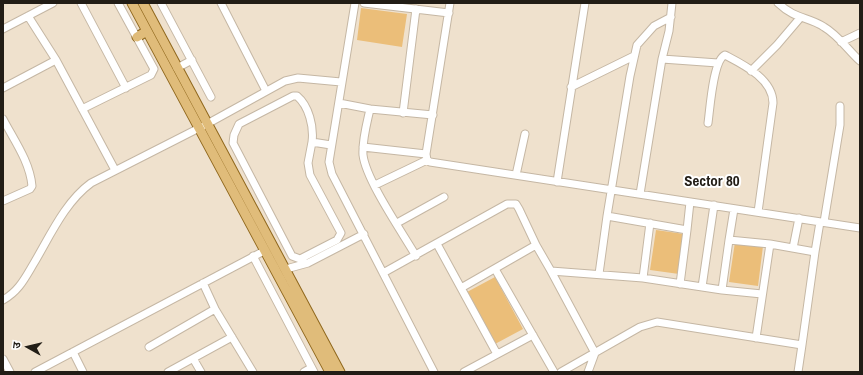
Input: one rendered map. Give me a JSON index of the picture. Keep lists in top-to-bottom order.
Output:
{
  "districts": ["Sector 80"],
  "north": "left"
}
